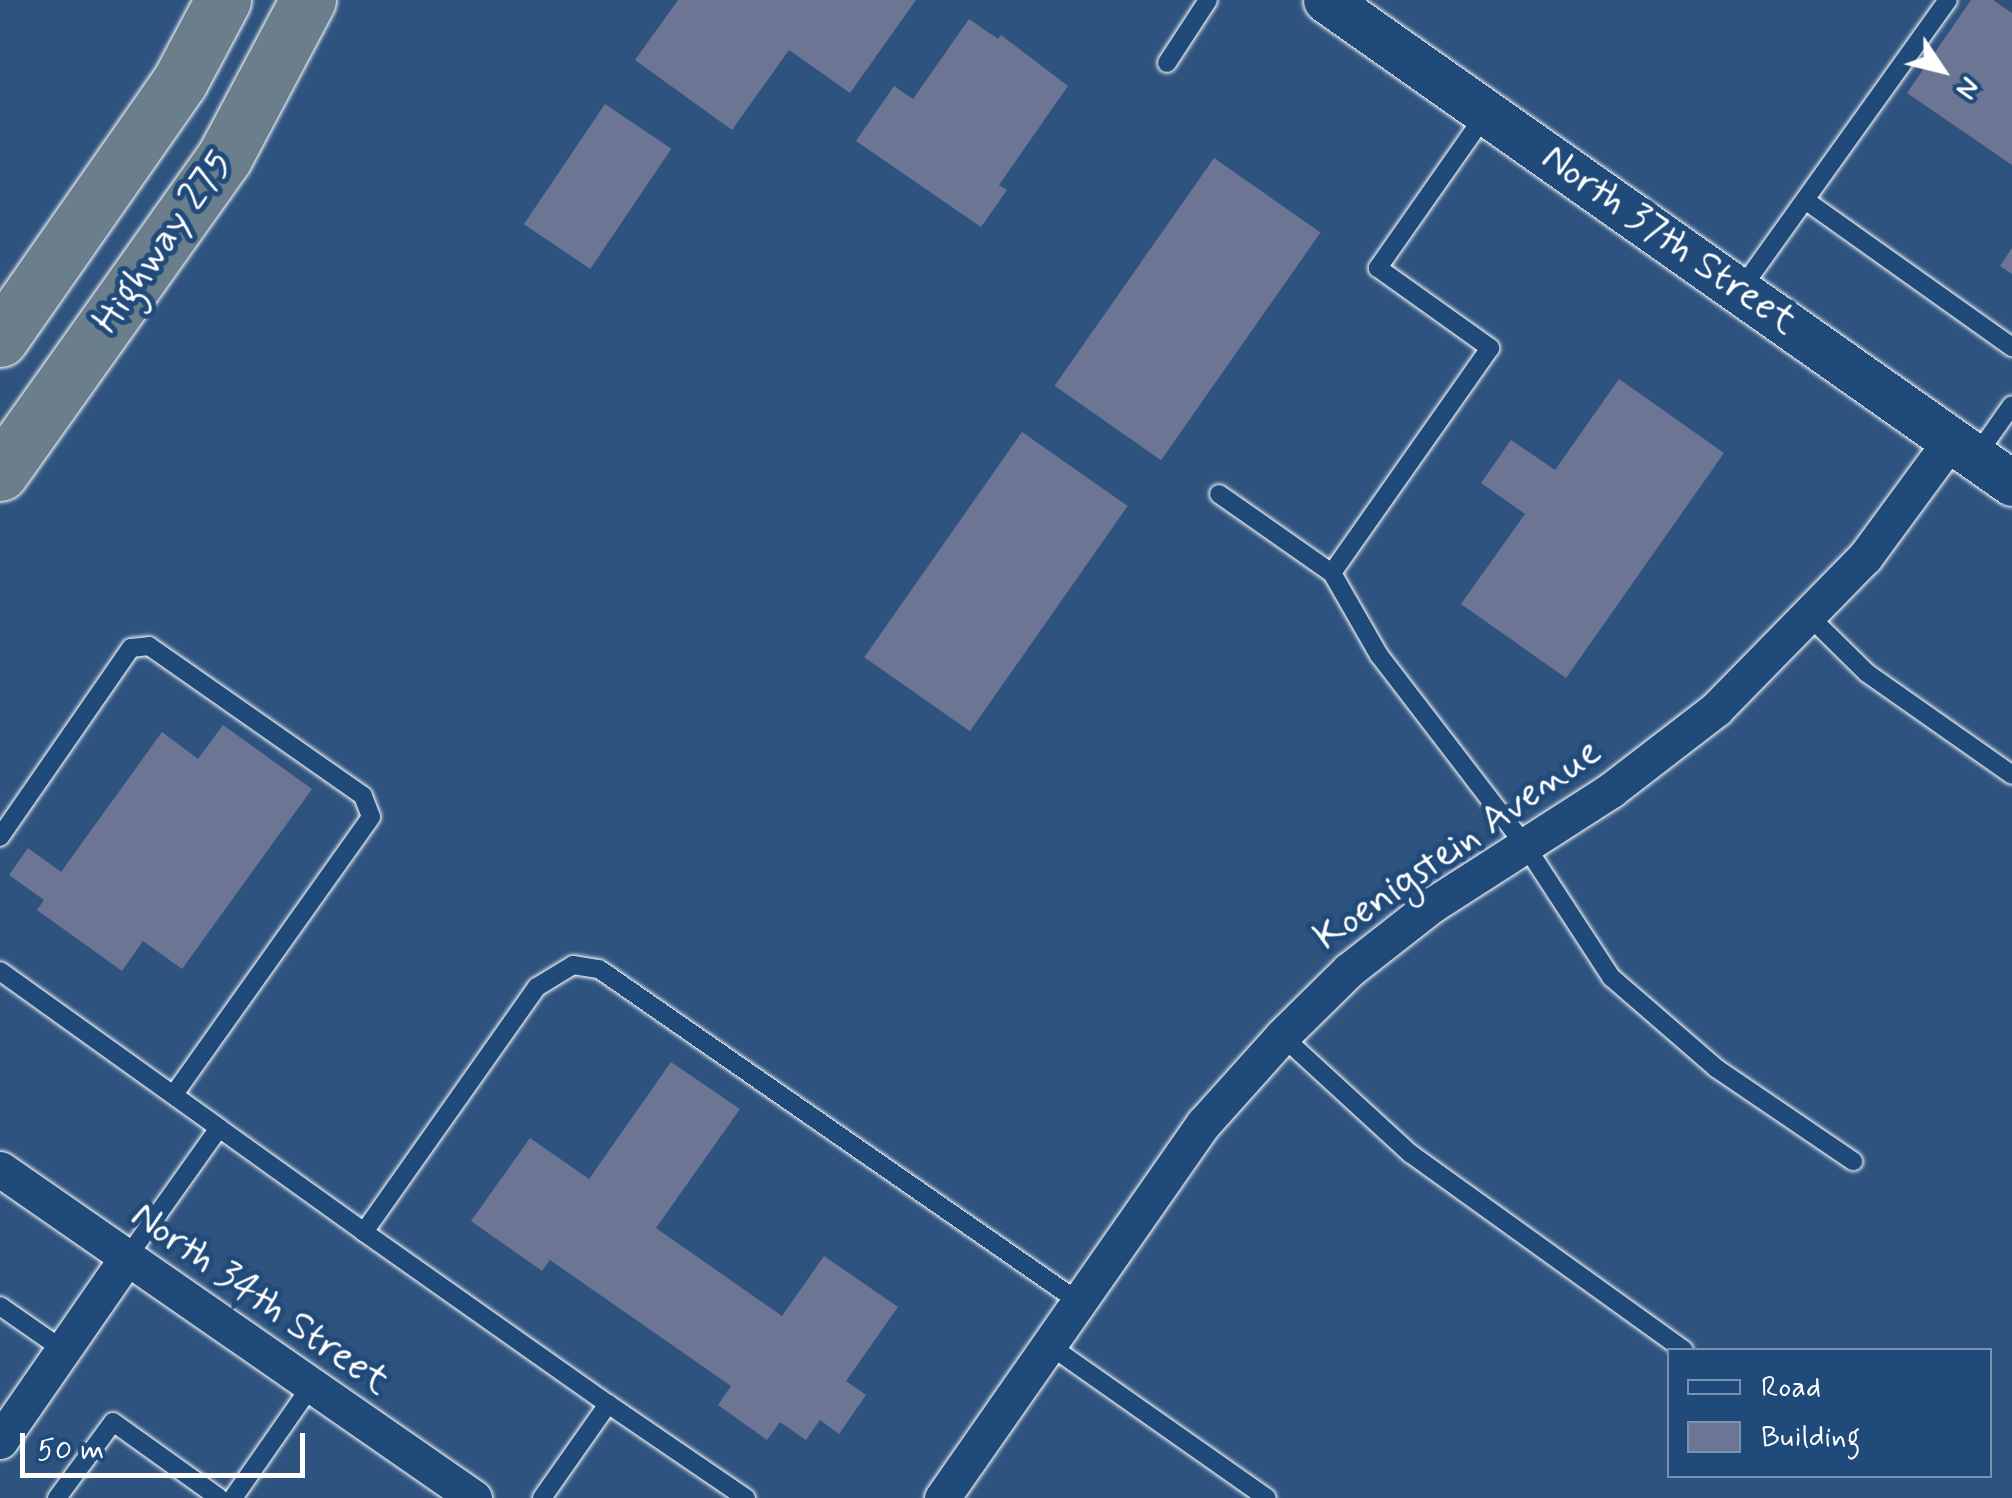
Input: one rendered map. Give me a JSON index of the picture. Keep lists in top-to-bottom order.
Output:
{
  "streets": {
    "highway": ["Highway 275"],
    "street": ["North 37th Street", "Koenigstein Avenue", "North 34th Street"]
  },
  "crossings": [
    ["North 37th Street", "Koenigstein Avenue"]
  ],
  "legend": ["Road", "Building"],
  "scale_bar": "50 m",
  "north": "bottom right"
}
